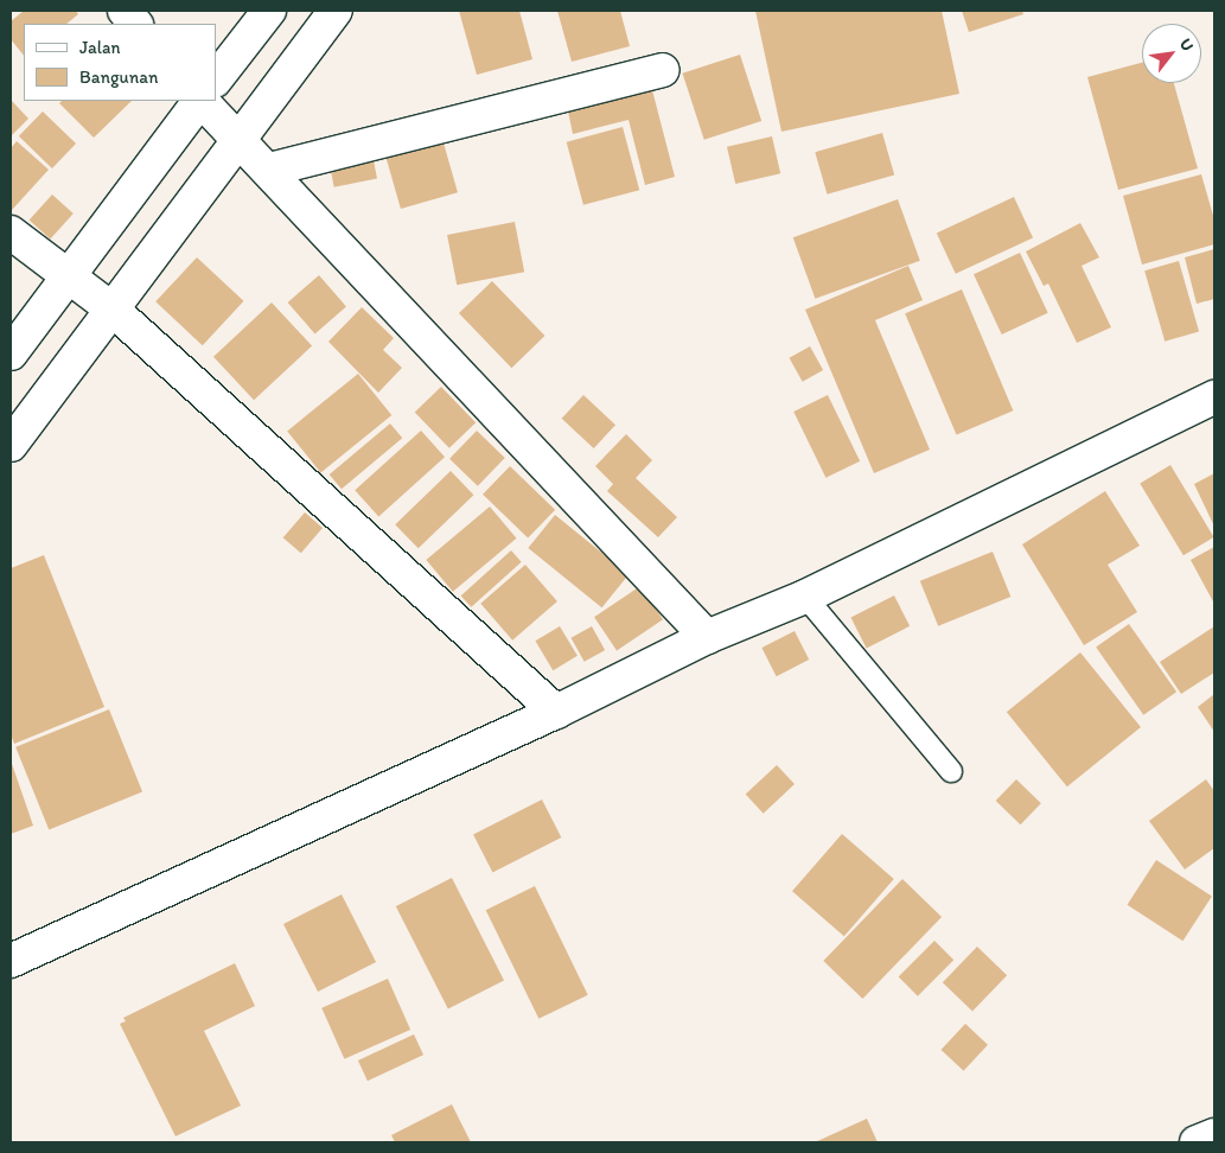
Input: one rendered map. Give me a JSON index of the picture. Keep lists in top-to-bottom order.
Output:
{
  "legend": ["Jalan", "Bangunan"],
  "north": "top right"
}
